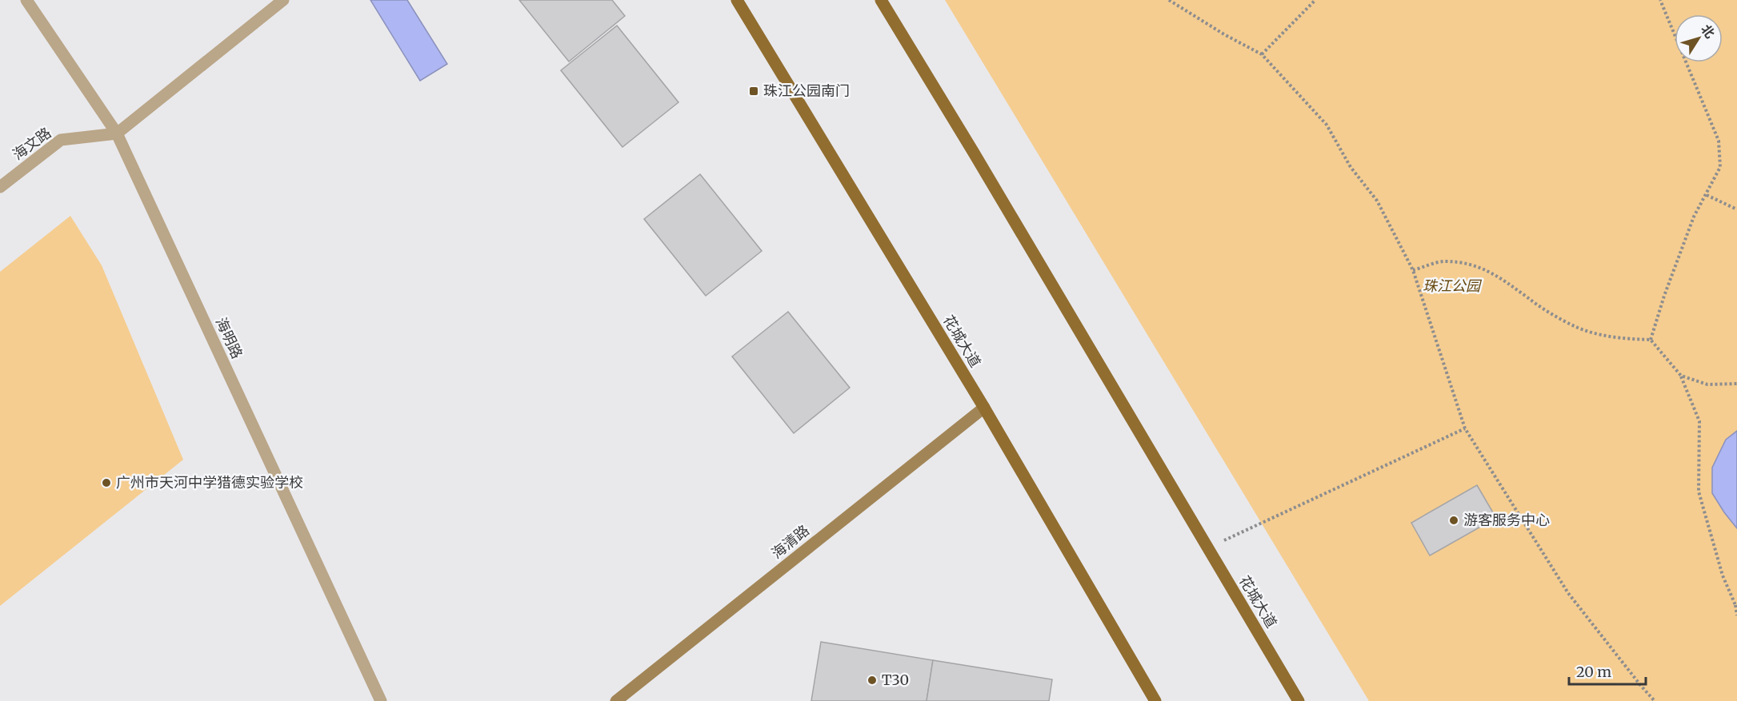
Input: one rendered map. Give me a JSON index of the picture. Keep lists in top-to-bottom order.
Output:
{
  "streets": {
    "main road": ["花城大道"],
    "street": ["海文路", "海明路", "海清路"]
  },
  "crossings": [
    ["海文路", "海明路"],
    ["花城大道", "海清路"]
  ],
  "parks": ["珠江公园"],
  "places": {
    "transit": ["珠江公园南门"],
    "other": ["广州市天河中学猎德实验学校", "游客服务中心", "T30"]
  },
  "scale_bar": "20 m",
  "north": "top right"
}
